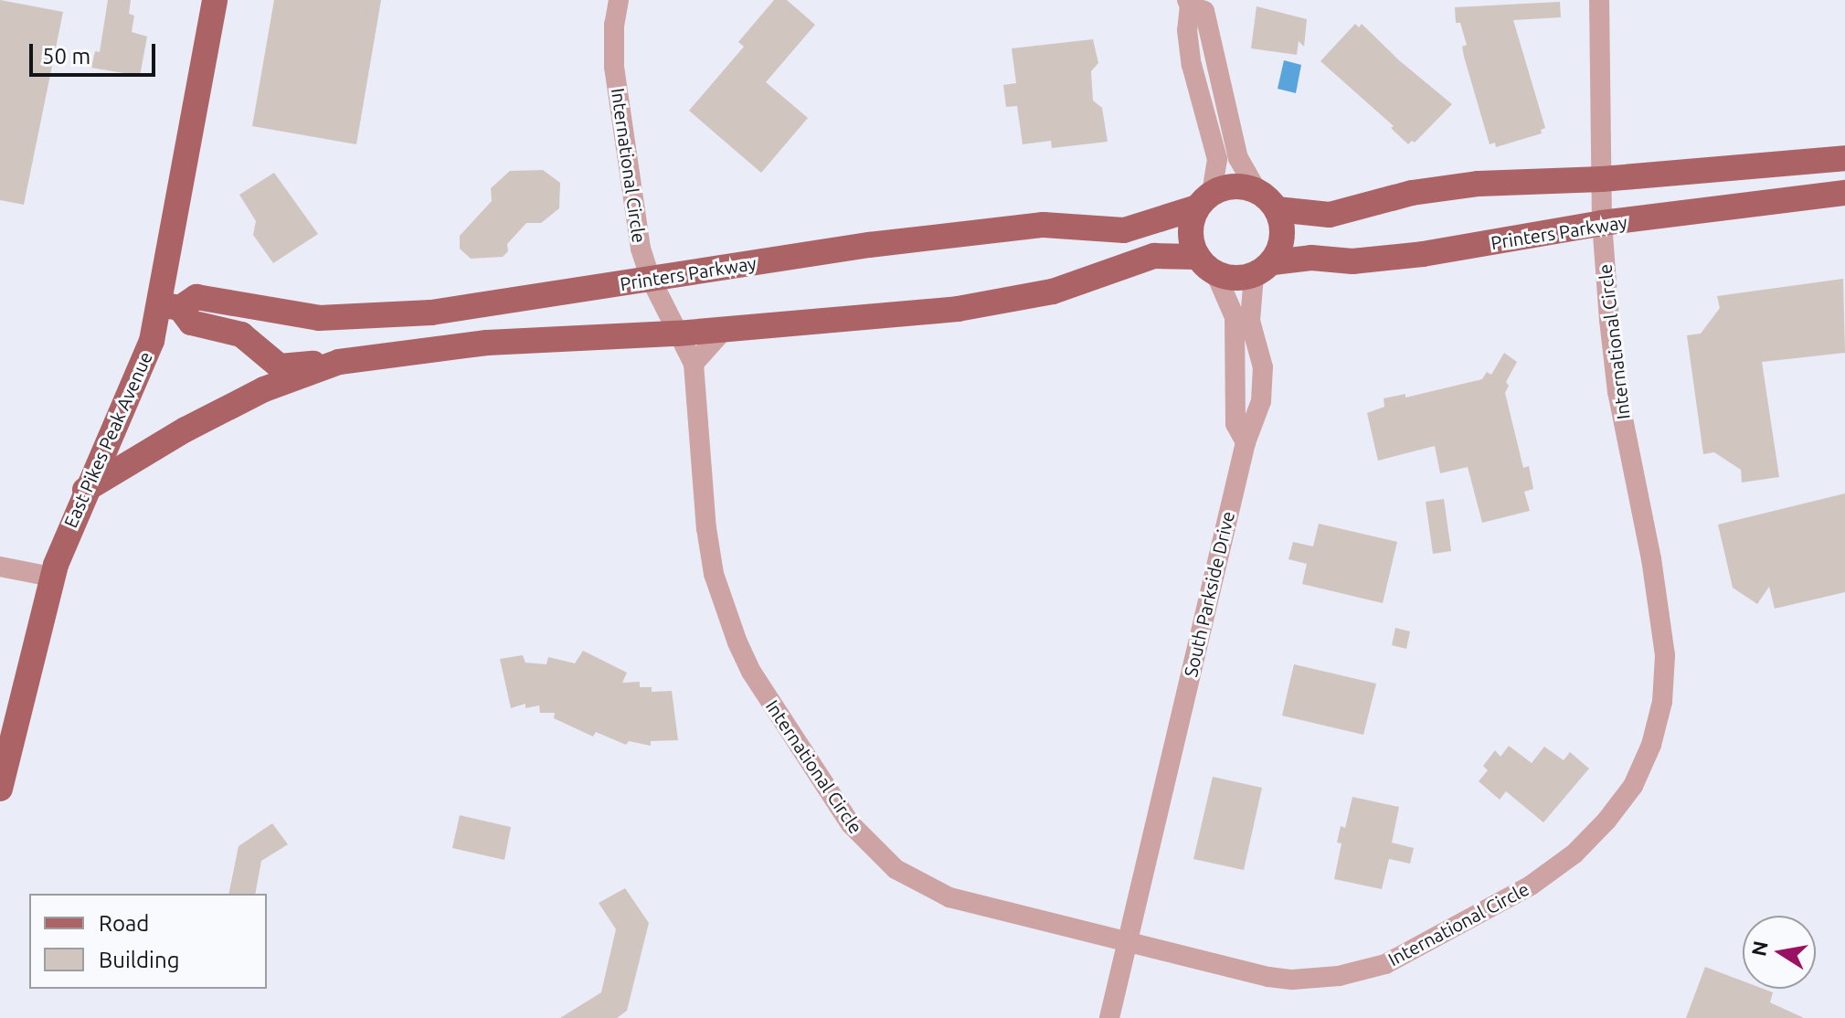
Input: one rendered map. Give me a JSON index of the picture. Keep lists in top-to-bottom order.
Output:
{
  "streets": {
    "main road": ["Printers Parkway", "East Pikes Peak Avenue", "South Parkside Drive"],
    "street": ["International Circle"]
  },
  "crossings": [
    ["International Circle", "Printers Parkway"],
    ["International Circle", "South Parkside Drive"],
    ["Printers Parkway", "East Pikes Peak Avenue"],
    ["Printers Parkway", "South Parkside Drive"]
  ],
  "legend": ["Road", "Building"],
  "scale_bar": "50 m",
  "north": "left"
}
